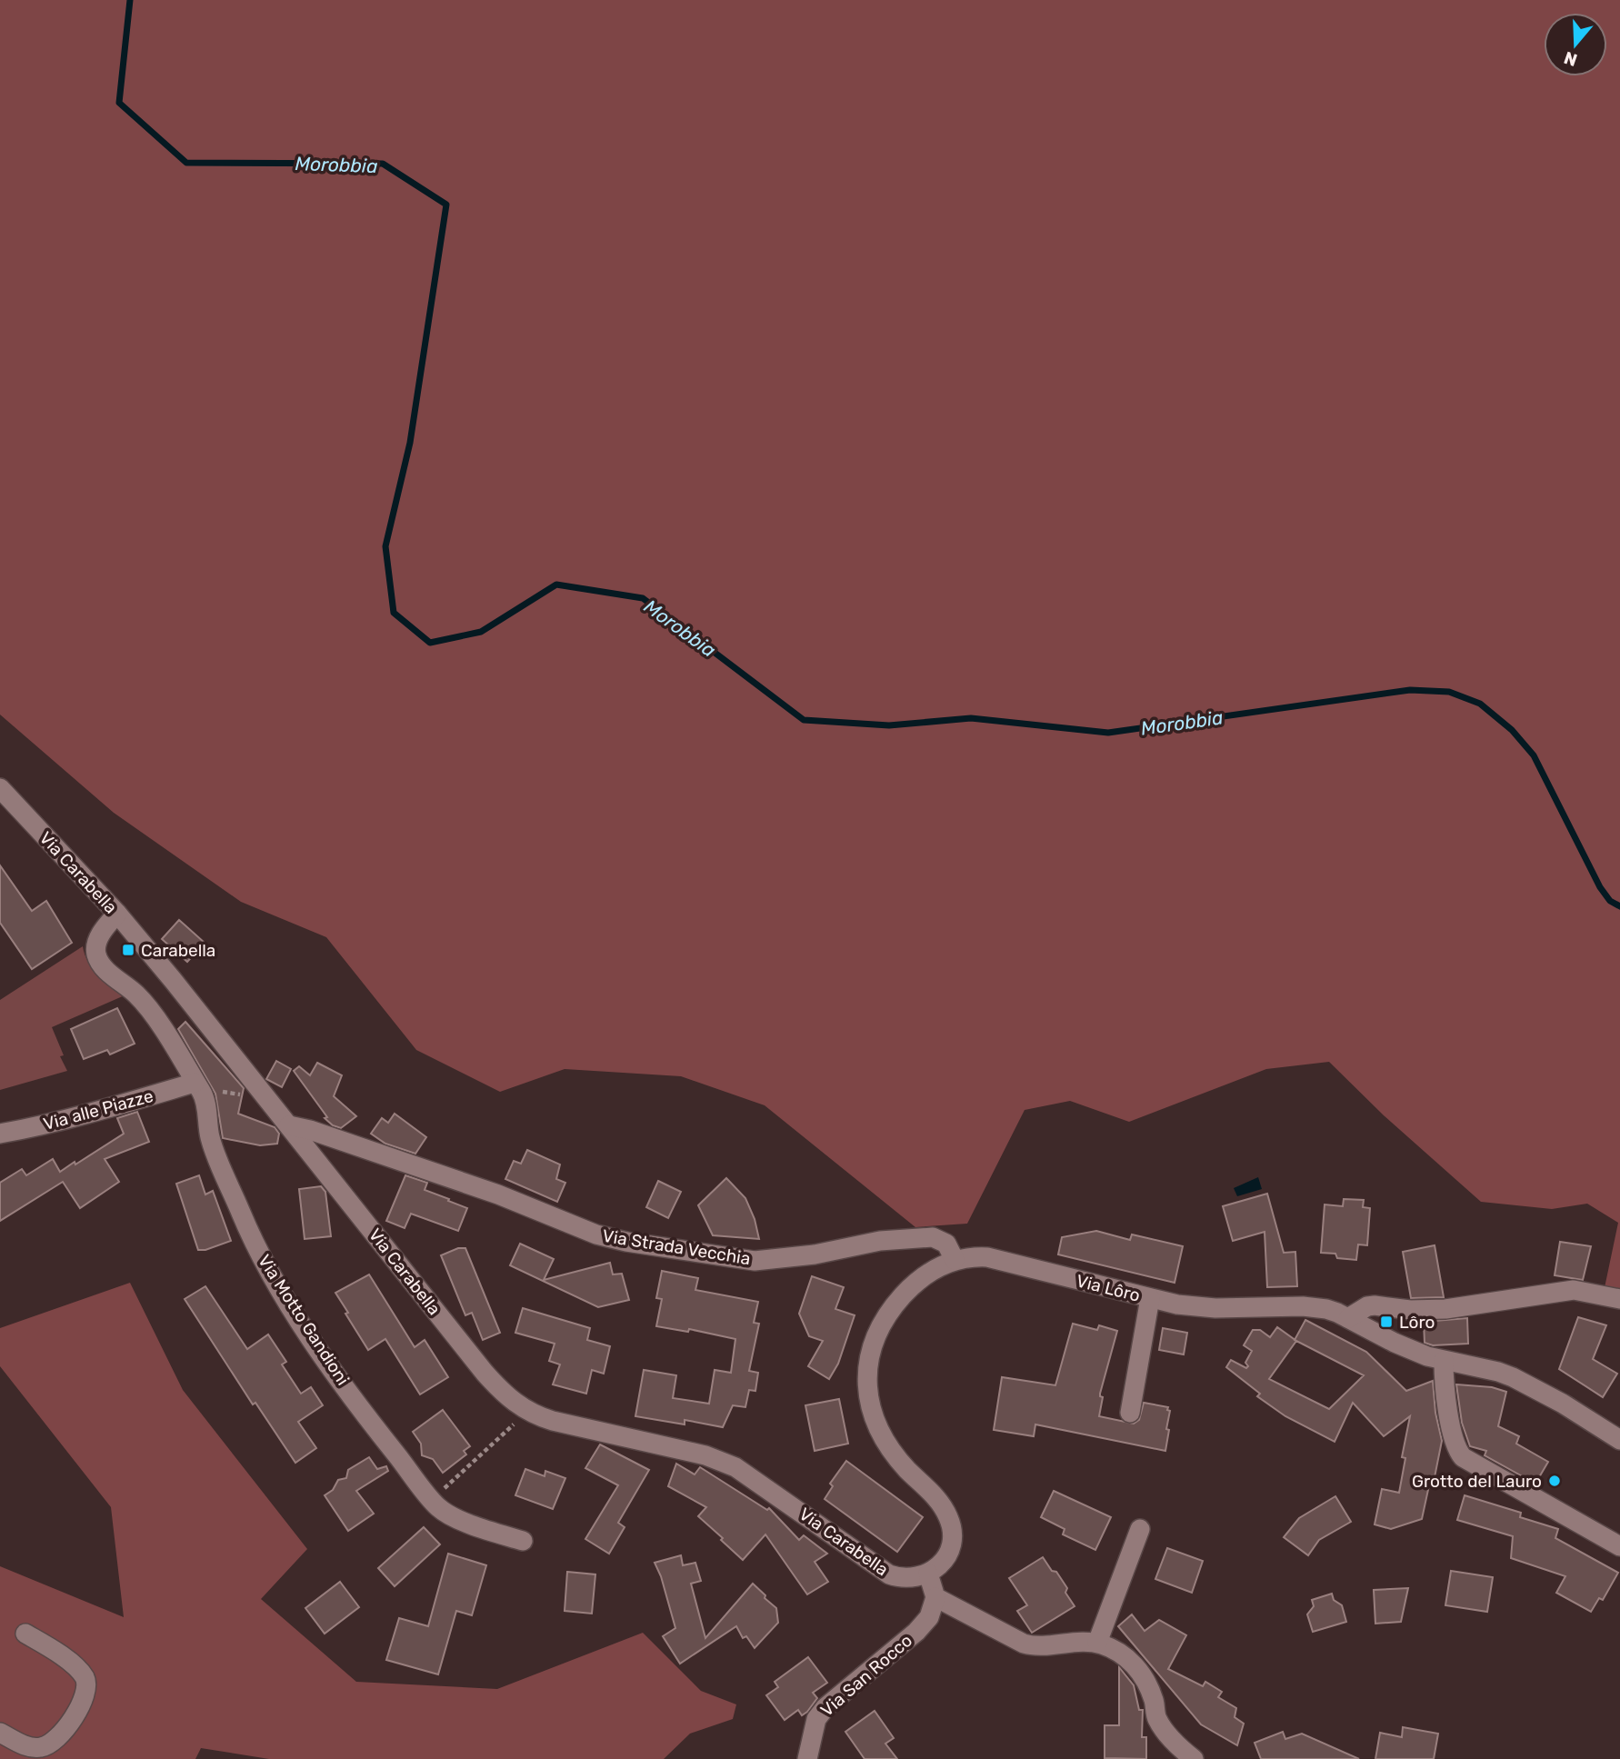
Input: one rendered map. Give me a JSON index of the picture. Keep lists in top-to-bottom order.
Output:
{
  "streets": {
    "street": [
      "Via Carabella",
      "Via alle Piazze",
      "Via Strada Vecchia",
      "Via Lôro",
      "Via Motto Gandioni",
      "Via San Rocco"
    ]
  },
  "crossings": [
    ["Via Carabella", "Via Strada Vecchia"],
    ["Via Carabella", "Via Lôro"],
    ["Via Carabella", "Via Motto Gandioni"],
    ["Via alle Piazze", "Via Motto Gandioni"],
    ["Via Strada Vecchia", "Via Lôro"]
  ],
  "water": ["Morobbia"],
  "places": {
    "transit": ["Carabella", "Lôro"],
    "other": ["Grotto del Lauro"]
  },
  "north": "bottom"
}
